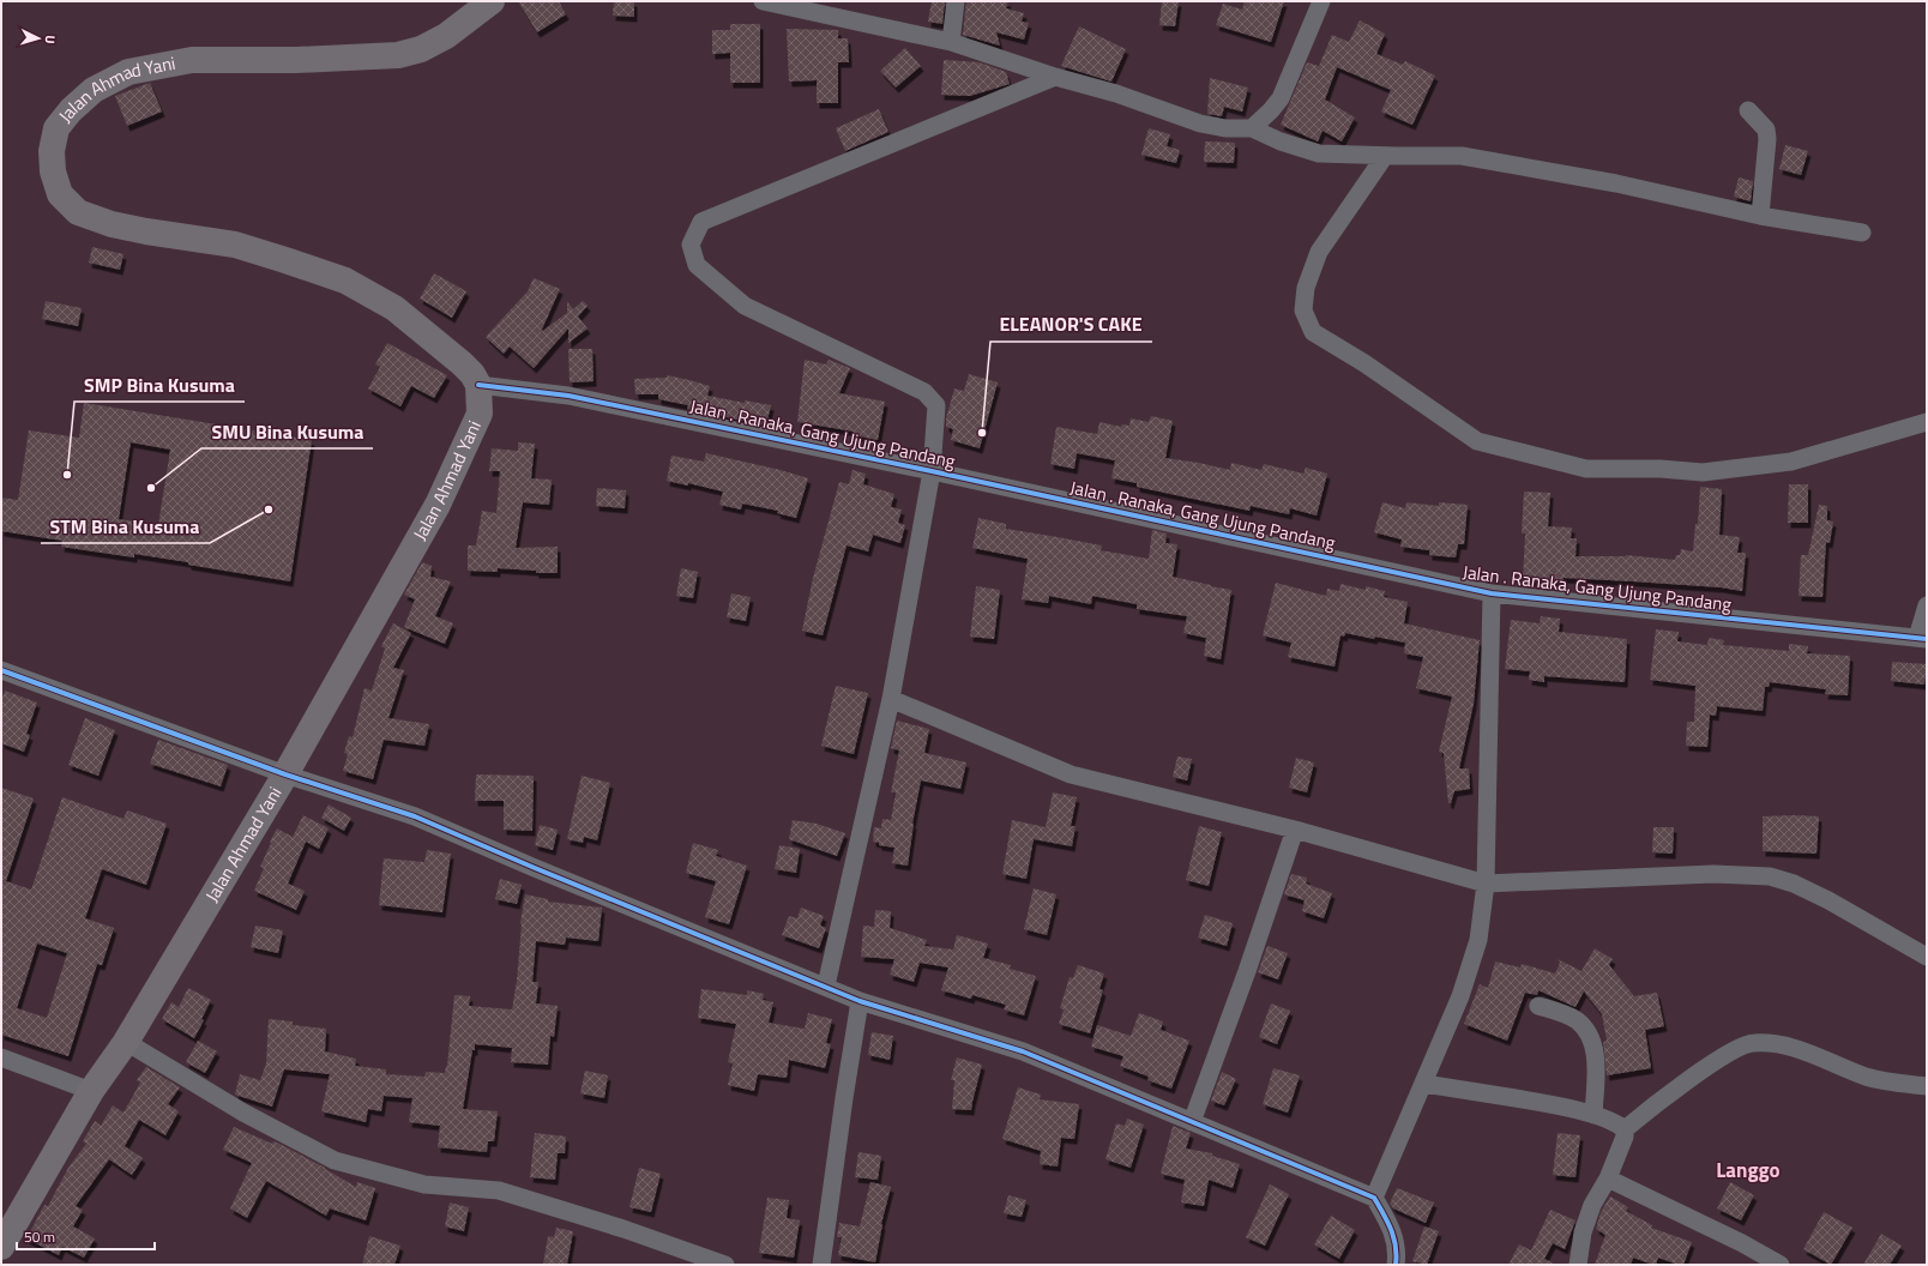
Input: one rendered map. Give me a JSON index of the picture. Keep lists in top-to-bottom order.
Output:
{
  "streets": {
    "highway": ["Jalan Ahmad Yani"],
    "street": ["Jalan . Ranaka, Gang Ujung Pandang"]
  },
  "crossings": [
    ["Jalan Ahmad Yani", "Jalan . Ranaka, Gang Ujung Pandang"]
  ],
  "districts": ["Langgo"],
  "places": [
    "ELEANOR'S CAKE",
    "SMP Bina Kusuma",
    "SMU Bina Kusuma",
    "STM Bina Kusuma"
  ],
  "scale_bar": "50 m",
  "north": "right"
}
